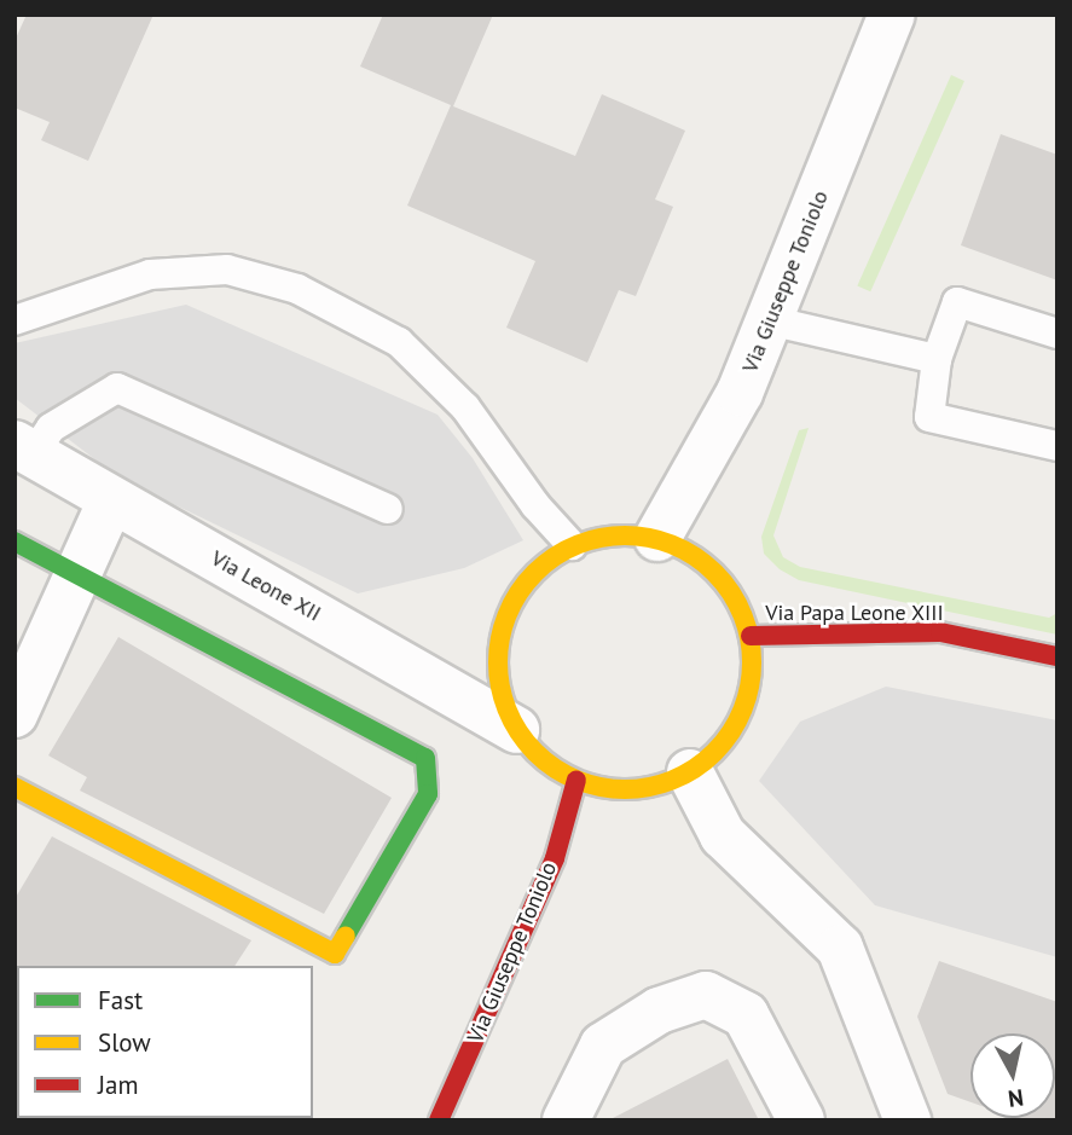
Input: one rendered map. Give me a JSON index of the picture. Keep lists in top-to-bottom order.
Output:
{
  "streets": {
    "main road": ["Via Giuseppe Toniolo", "Via Papa Leone XIII"],
    "street": ["Via Leone XII"]
  },
  "crossings": [
    ["Via Giuseppe Toniolo", "Via Leone XII"],
    ["Via Giuseppe Toniolo", "Via Papa Leone XIII"],
    ["Via Leone XII", "Via Papa Leone XIII"]
  ],
  "legend": ["Fast", "Slow", "Jam"],
  "north": "bottom"
}
